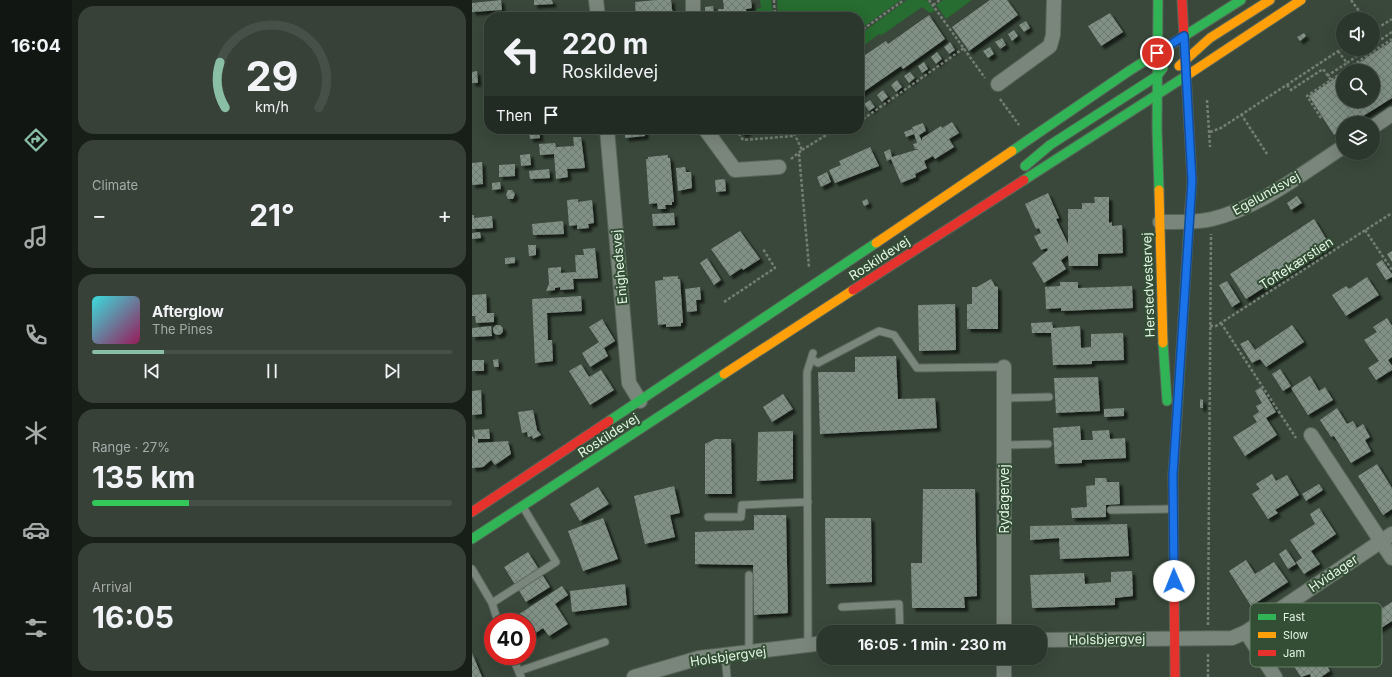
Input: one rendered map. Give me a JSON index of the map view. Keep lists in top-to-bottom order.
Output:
{
  "streets": {
    "main road": ["Roskildevej", "Herstedvestervej"],
    "street": [
      "Egelundsvej",
      "Enighedsvej",
      "Rydagervej",
      "Hvidager",
      "Holsbjergvej"
    ],
    "path": ["Toftekærstien"]
  },
  "crossings": [
    ["Egelundsvej", "Herstedvestervej"],
    ["Roskildevej", "Enighedsvej"],
    ["Roskildevej", "Herstedvestervej"],
    ["Herstedvestervej", "Hvidager"],
    ["Herstedvestervej", "Holsbjergvej"],
    ["Hvidager", "Holsbjergvej"]
  ],
  "legend": ["Fast", "Slow", "Jam"],
  "page": {
    "tabs": "16:04",
    "turn": ["220 m", "Roskildevej"],
    "then": "Then",
    "tile": [
      "Climate",
      ["Range · 27%", "135 km"],
      ["Arrival", "16:05"]
    ],
    "heat": ["−", "21°", "+"],
    "song": ["Afterglow", "The Pines"],
    "limit": "40",
    "trip": "16:05 · 1 min · 230 m",
    "gauge": ["29", "km/h"]
  }
}
